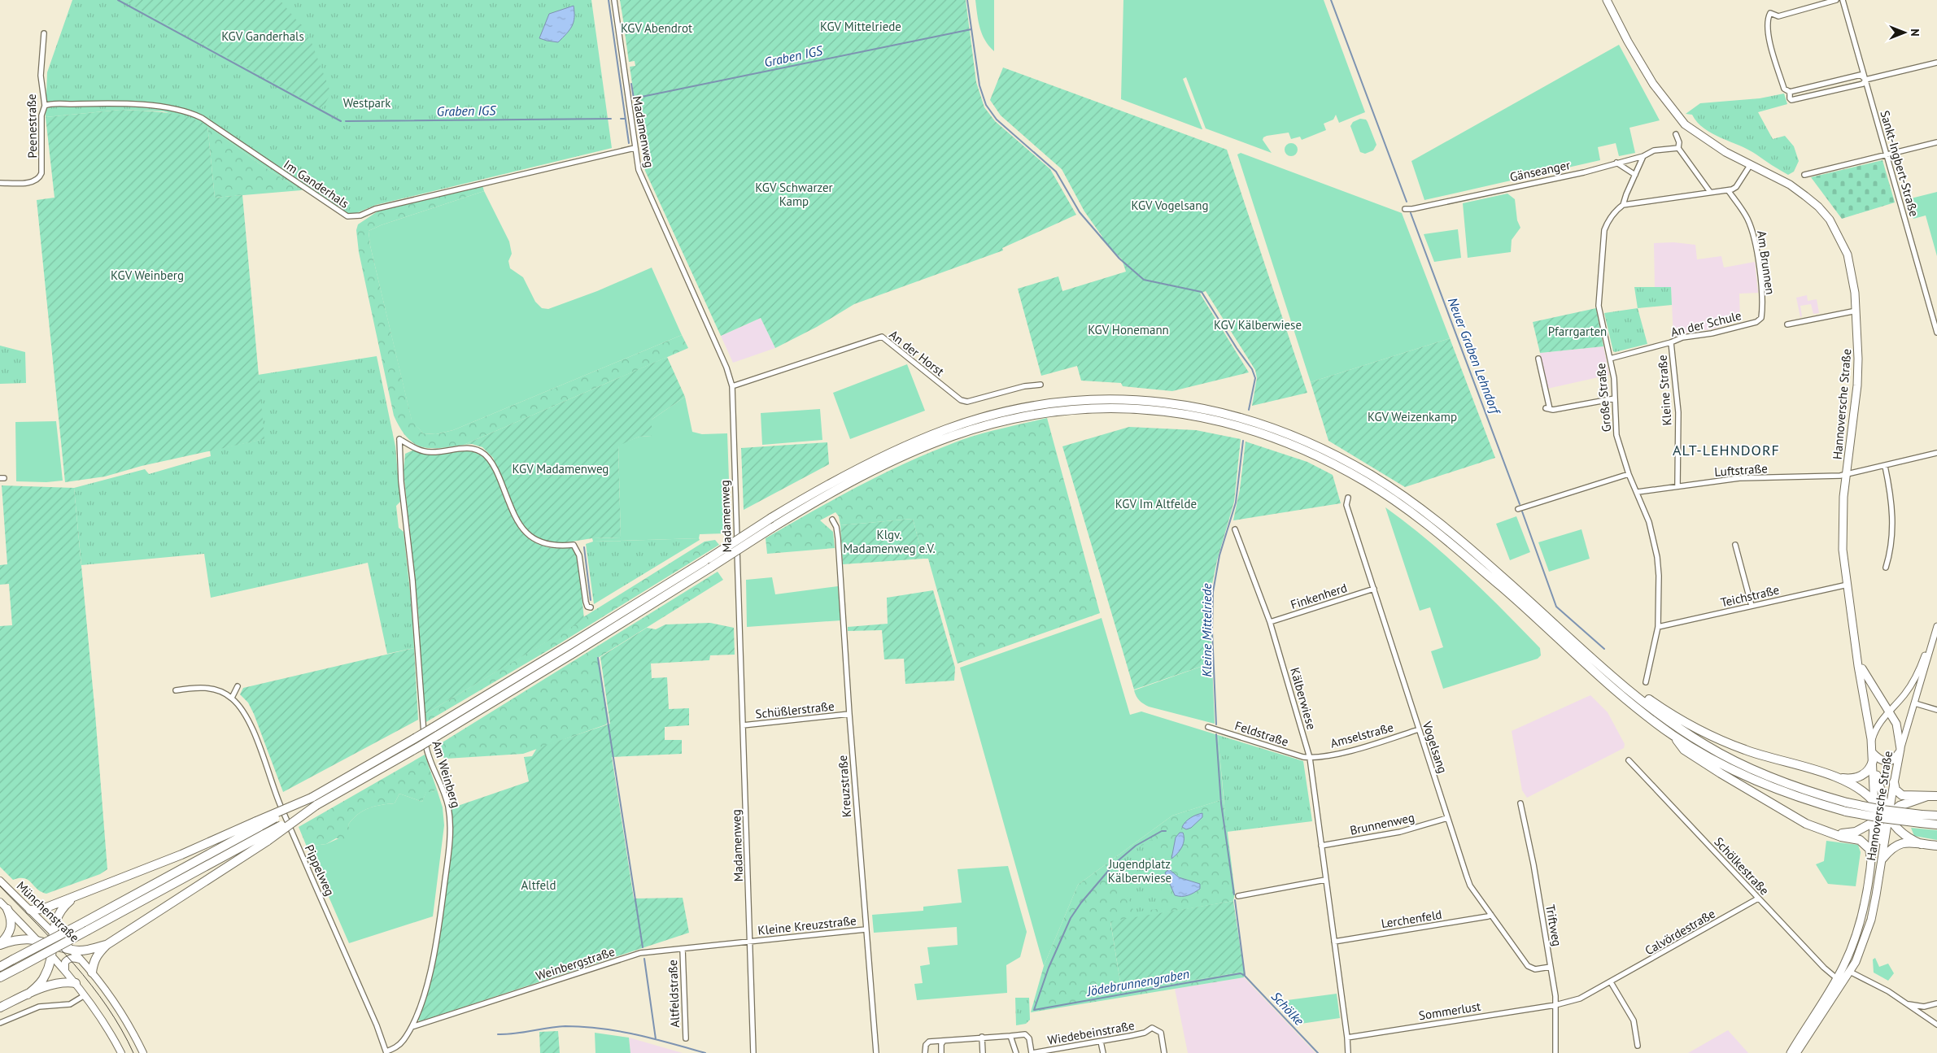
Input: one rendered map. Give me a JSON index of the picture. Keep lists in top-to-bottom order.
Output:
{
  "streets": {
    "main road": ["Hannoversche Straße", "Münchenstraße"],
    "street": [
      "Peenestraße",
      "Madamenweg",
      "Sankt-Ingbert-Straße",
      "Gänseanger",
      "Im Ganderhals",
      "Am Brunnen",
      "An der Schule",
      "An der Horst",
      "Kleine Straße",
      "Große Straße",
      "Luftstraße",
      "Finkenherd",
      "Teichstraße",
      "Kälberwiese",
      "Schüßlerstraße",
      "Feldstraße",
      "Amselstraße",
      "Vogelsang",
      "Am Weinberg",
      "Kreuzstraße",
      "Brunnenweg",
      "Schölkestraße",
      "Pippelweg",
      "Lerchenfeld",
      "Kleine Kreuzstraße",
      "Triftweg",
      "Calvördestraße",
      "Weinbergstraße",
      "Altfeldstraße",
      "Sommerlust",
      "Wiedebeinstraße"
    ]
  },
  "crossings": [
    ["Peenestraße", "Im Ganderhals"],
    ["Madamenweg", "Im Ganderhals"],
    ["Madamenweg", "An der Horst"],
    ["Madamenweg", "Schüßlerstraße"],
    ["Madamenweg", "Kleine Kreuzstraße"],
    ["Madamenweg", "Weinbergstraße"],
    ["Gänseanger", "Große Straße"],
    ["Am Brunnen", "An der Schule"],
    ["An der Schule", "Kleine Straße"],
    ["An der Schule", "Große Straße"],
    ["Kleine Straße", "Luftstraße"],
    ["Große Straße", "Luftstraße"],
    ["Große Straße", "Teichstraße"],
    ["Hannoversche Straße", "Luftstraße"],
    ["Hannoversche Straße", "Teichstraße"],
    ["Finkenherd", "Kälberwiese"],
    ["Finkenherd", "Vogelsang"],
    ["Kälberwiese", "Feldstraße"],
    ["Kälberwiese", "Amselstraße"],
    ["Kälberwiese", "Brunnenweg"],
    ["Kälberwiese", "Lerchenfeld"],
    ["Kälberwiese", "Sommerlust"],
    ["Schüßlerstraße", "Kreuzstraße"],
    ["Feldstraße", "Amselstraße"],
    ["Amselstraße", "Vogelsang"],
    ["Vogelsang", "Brunnenweg"],
    ["Vogelsang", "Lerchenfeld"],
    ["Vogelsang", "Triftweg"],
    ["Am Weinberg", "Pippelweg"],
    ["Am Weinberg", "Weinbergstraße"],
    ["Kreuzstraße", "Kleine Kreuzstraße"],
    ["Schölkestraße", "Calvördestraße"],
    ["Kleine Kreuzstraße", "Weinbergstraße"],
    ["Triftweg", "Calvördestraße"],
    ["Triftweg", "Sommerlust"],
    ["Calvördestraße", "Sommerlust"],
    ["Weinbergstraße", "Altfeldstraße"]
  ],
  "districts": ["ALT-LEHNDORF"],
  "water": [
    "Graben IGS",
    "Neuer Graben Lehndorf",
    "Kleine Mittelriede",
    "Jödebrunnengraben",
    "Schölke"
  ],
  "parks": [
    "KGV Mittelriede",
    "KGV Abendrot",
    "KGV Ganderhals",
    "Westpark",
    "KGV Schwarzer Kamp",
    "KGV Vogelsang",
    "KGV Weinberg",
    "KGV Kälberwiese",
    "KGV Honemann",
    "Pfarrgarten",
    "KGV Weizenkamp",
    "KGV Madamenweg",
    "KGV Im Altfelde",
    "Klgv. Madamenweg e.V.",
    "Jugendplatz Kälberwiese",
    "Altfeld"
  ],
  "north": "right"
}
